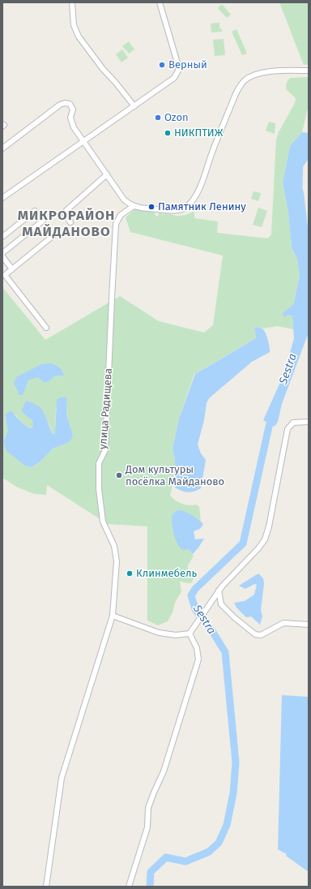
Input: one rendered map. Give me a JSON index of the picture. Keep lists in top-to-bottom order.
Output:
{
  "streets": {
    "street": ["улица Радищева"]
  },
  "districts": ["МИКРОРАЙОН МАЙДАНОВО"],
  "water": ["Sestra"],
  "places": [
    "Верный",
    "Ozon",
    "НИКПТИЖ",
    "Памятник Ленину",
    "Дом культуры посёлка Майданово",
    "Клинмебель"
  ]
}
